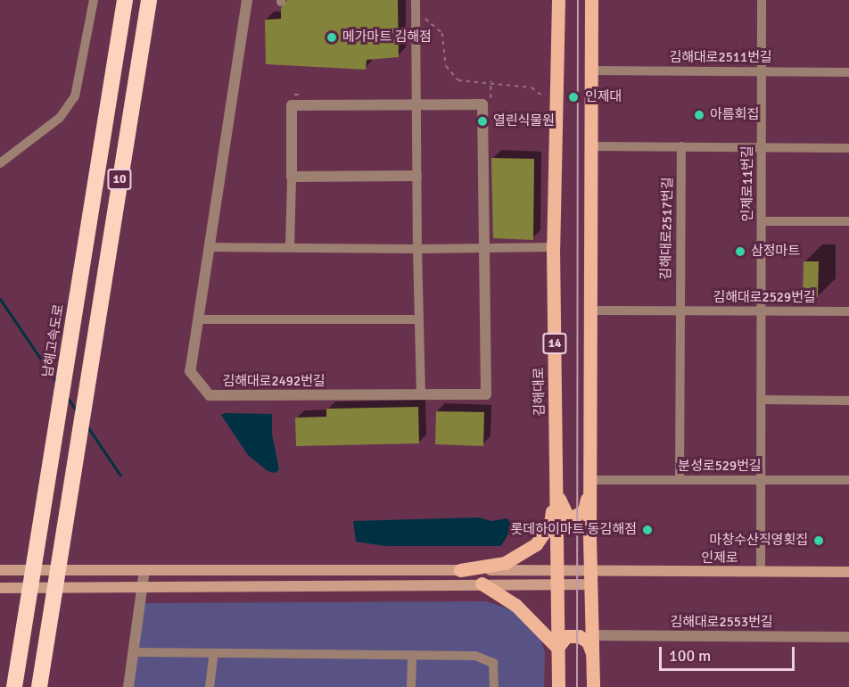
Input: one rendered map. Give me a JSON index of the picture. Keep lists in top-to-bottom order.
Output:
{
  "streets": {
    "highway": ["10", "남해고속도로"],
    "main road": ["14", "김해대로", "인제로"],
    "street": [
      "김해대로2511번길",
      "인제로11번길",
      "김해대로2517번길",
      "김해대로2529번길",
      "김해대로2492번길",
      "분성로529번길",
      "김해대로2553번길"
    ]
  },
  "crossings": [
    ["김해대로2511번길", "인제로11번길"],
    ["인제로11번길", "김해대로2529번길"],
    ["인제로11번길", "분성로529번길"],
    ["인제로11번길", "인제로"],
    ["김해대로2517번길", "김해대로2529번길"]
  ],
  "places": [
    "메가마트 김해점",
    "인제대",
    "아름회집",
    "열린식물원",
    "삼정마트",
    "롯데하이마트 동김해점",
    "마창수산직영횟집"
  ],
  "scale_bar": "100 m"
}
